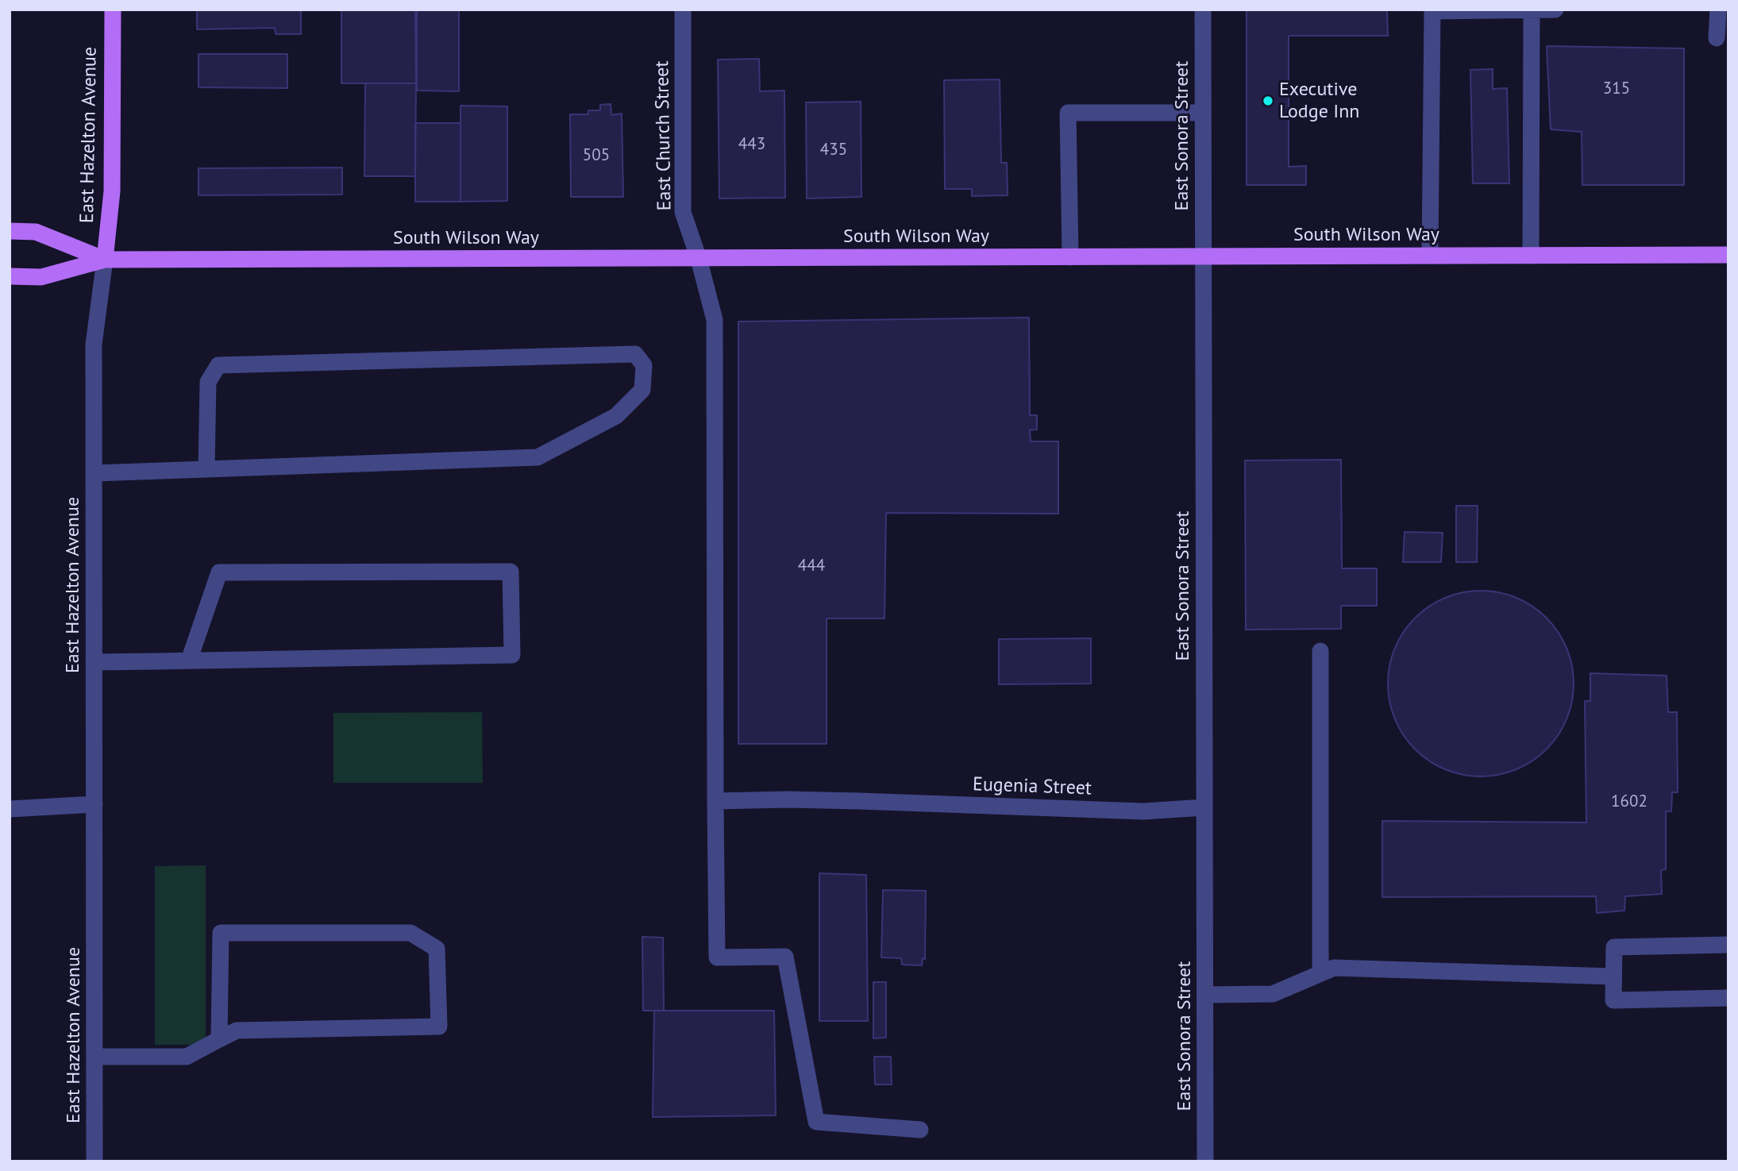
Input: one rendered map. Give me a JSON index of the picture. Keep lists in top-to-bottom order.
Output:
{
  "streets": {
    "main road": ["East Hazelton Avenue", "South Wilson Way"],
    "street": ["East Church Street", "East Sonora Street", "Eugenia Street"]
  },
  "crossings": [
    ["East Hazelton Avenue", "South Wilson Way"],
    ["East Church Street", "South Wilson Way"],
    ["East Church Street", "Eugenia Street"],
    ["East Sonora Street", "South Wilson Way"],
    ["East Sonora Street", "Eugenia Street"]
  ],
  "places": ["Executive Lodge Inn"],
  "house_numbers": [
    "315",
    "443",
    "435",
    "505",
    "444",
    "1602"
  ]
}
